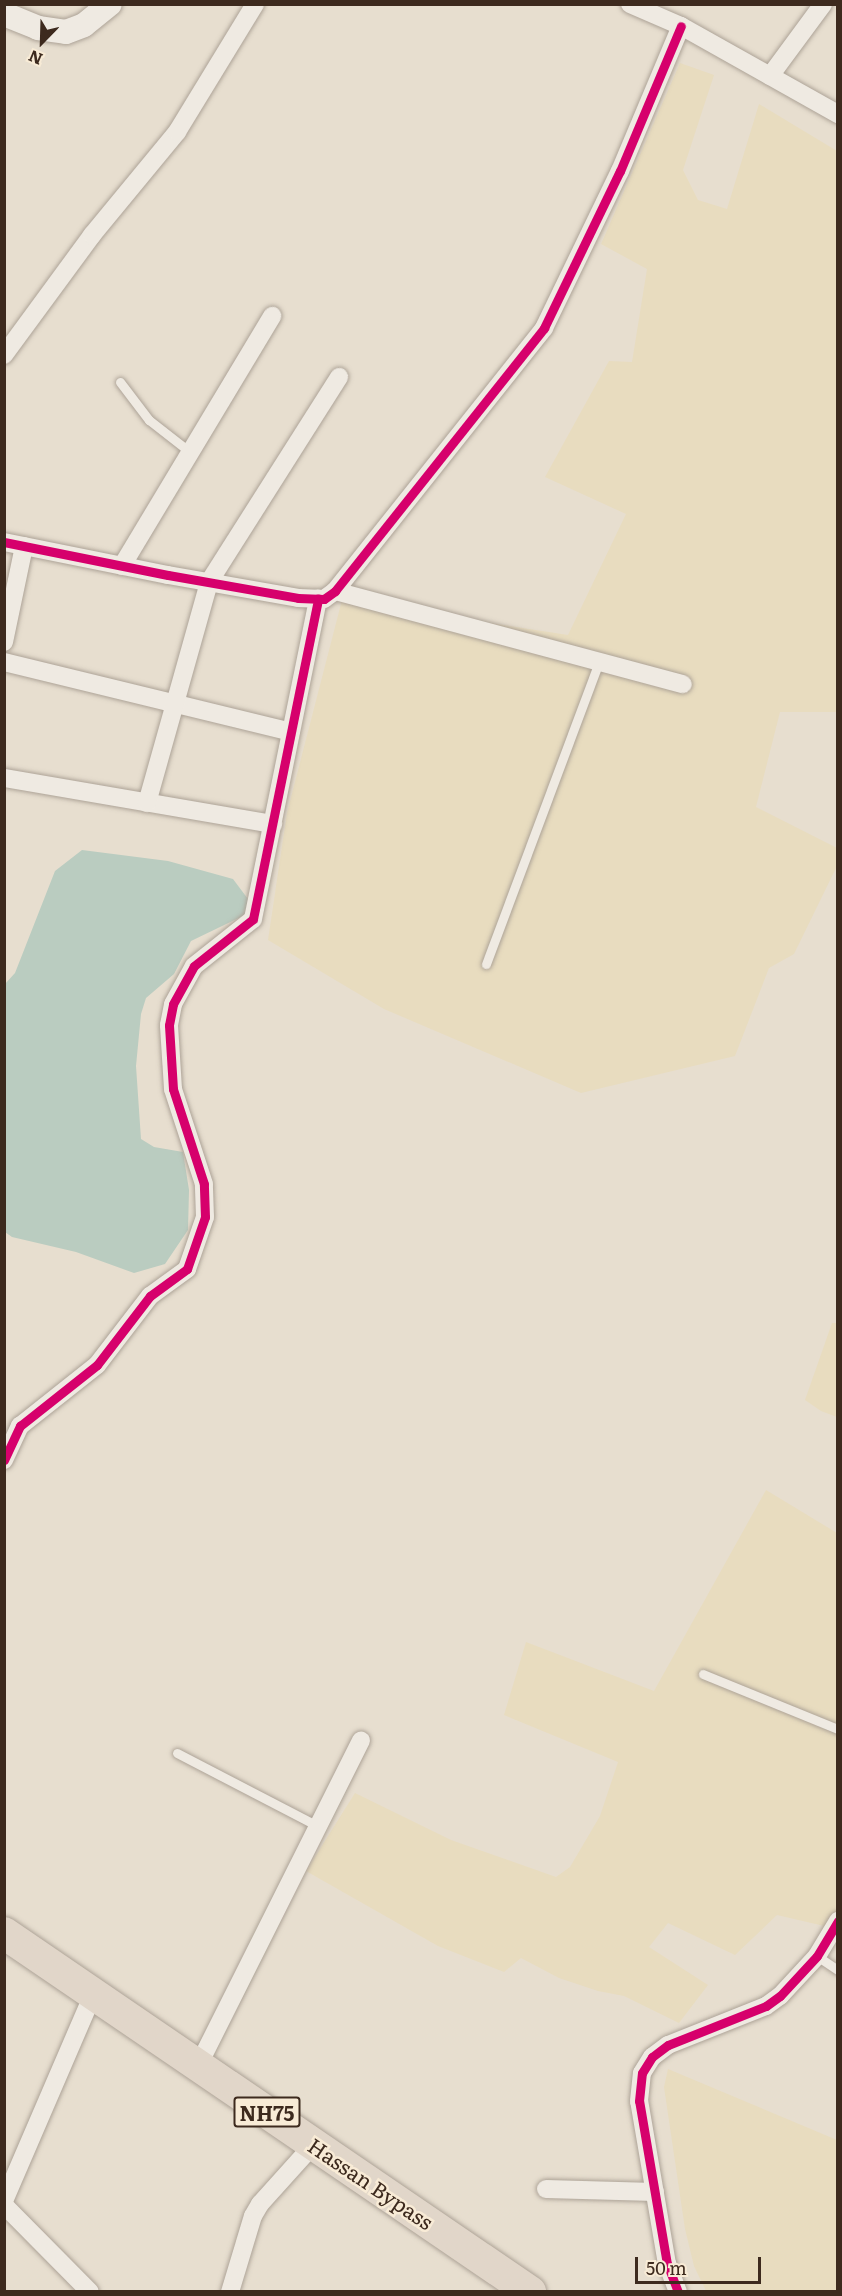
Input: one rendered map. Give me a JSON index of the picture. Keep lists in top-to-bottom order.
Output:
{
  "streets": {
    "highway": ["NH75", "Hassan Bypass"]
  },
  "scale_bar": "50 m",
  "north": "bottom left"
}
